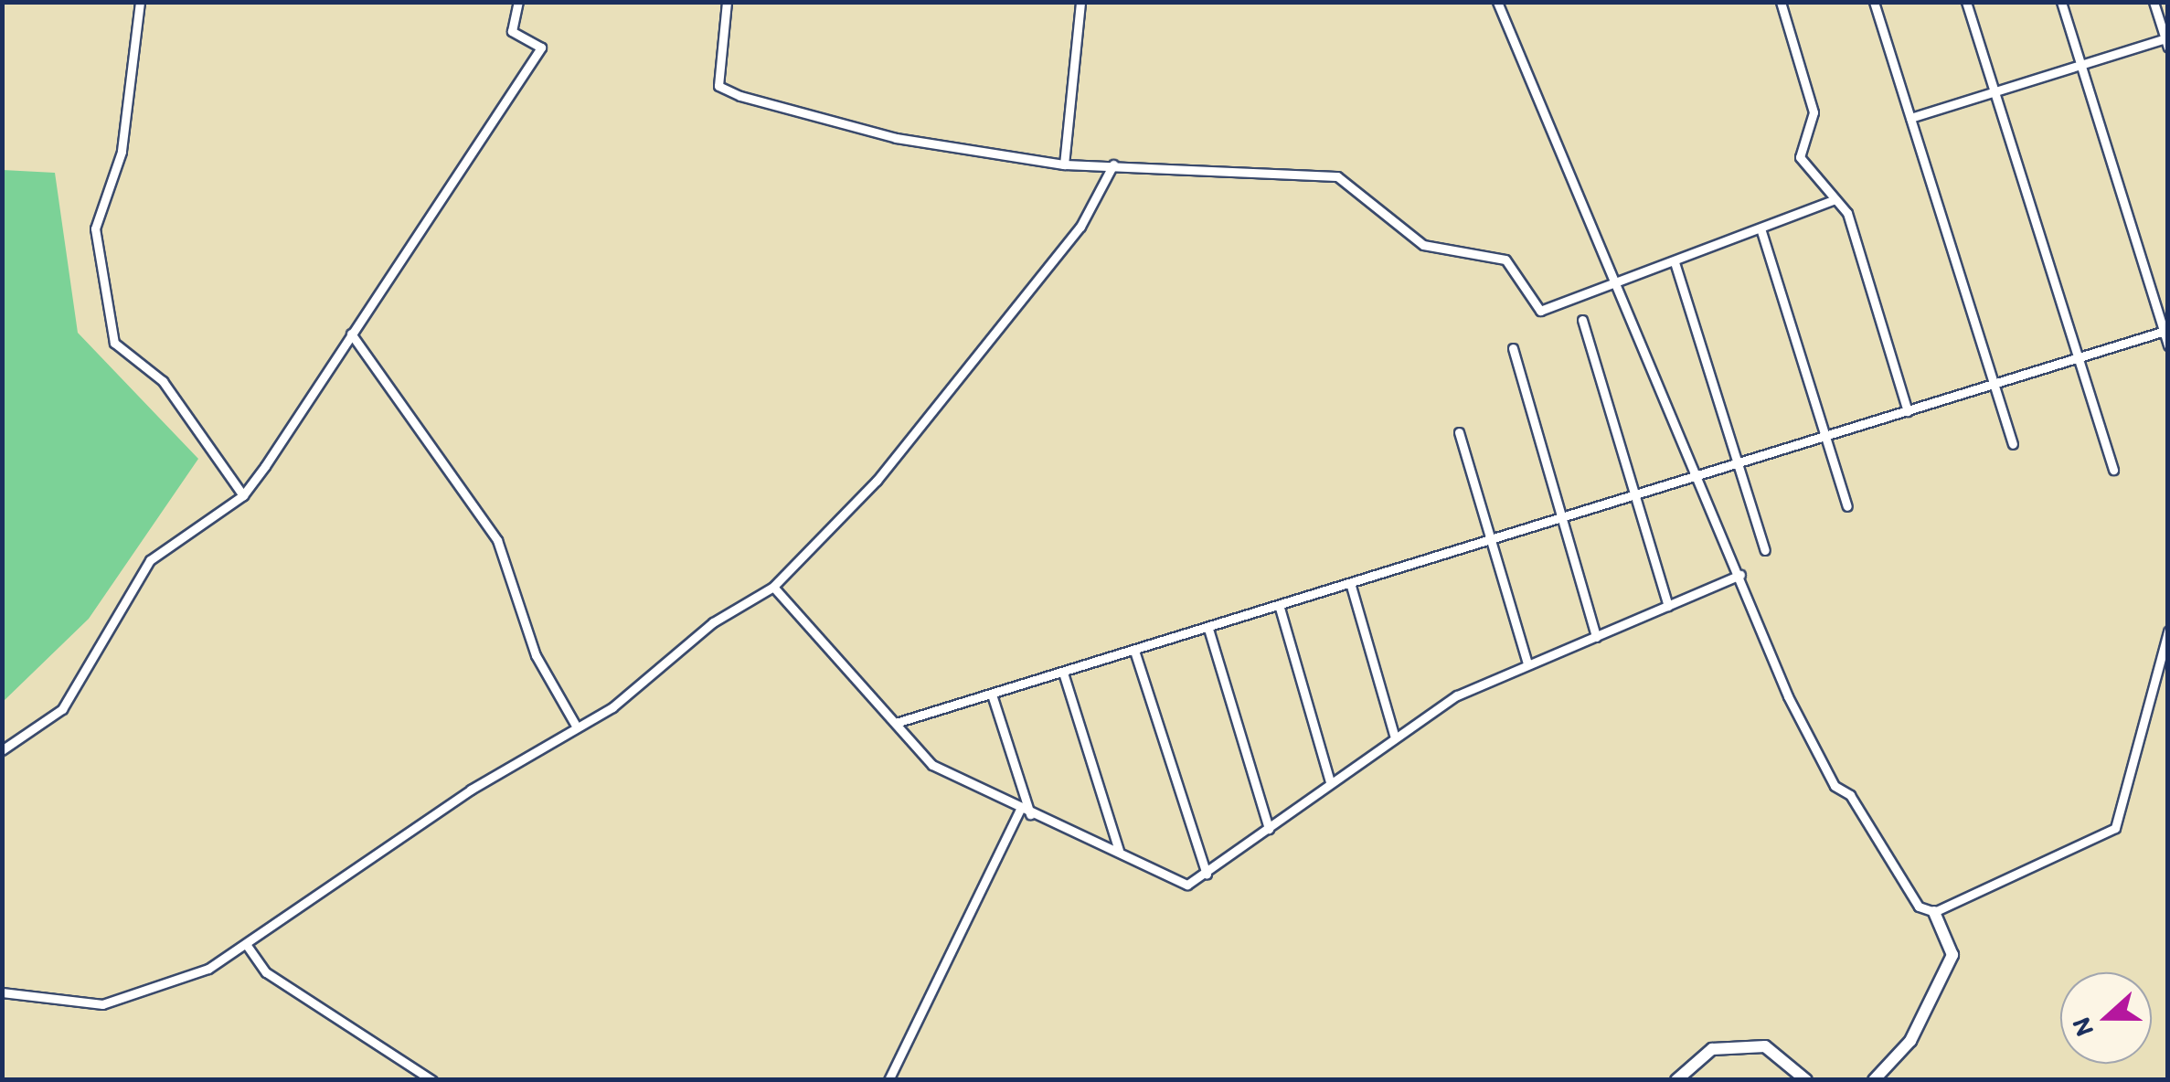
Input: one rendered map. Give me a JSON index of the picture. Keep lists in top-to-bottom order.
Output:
{
  "north": "left"
}
